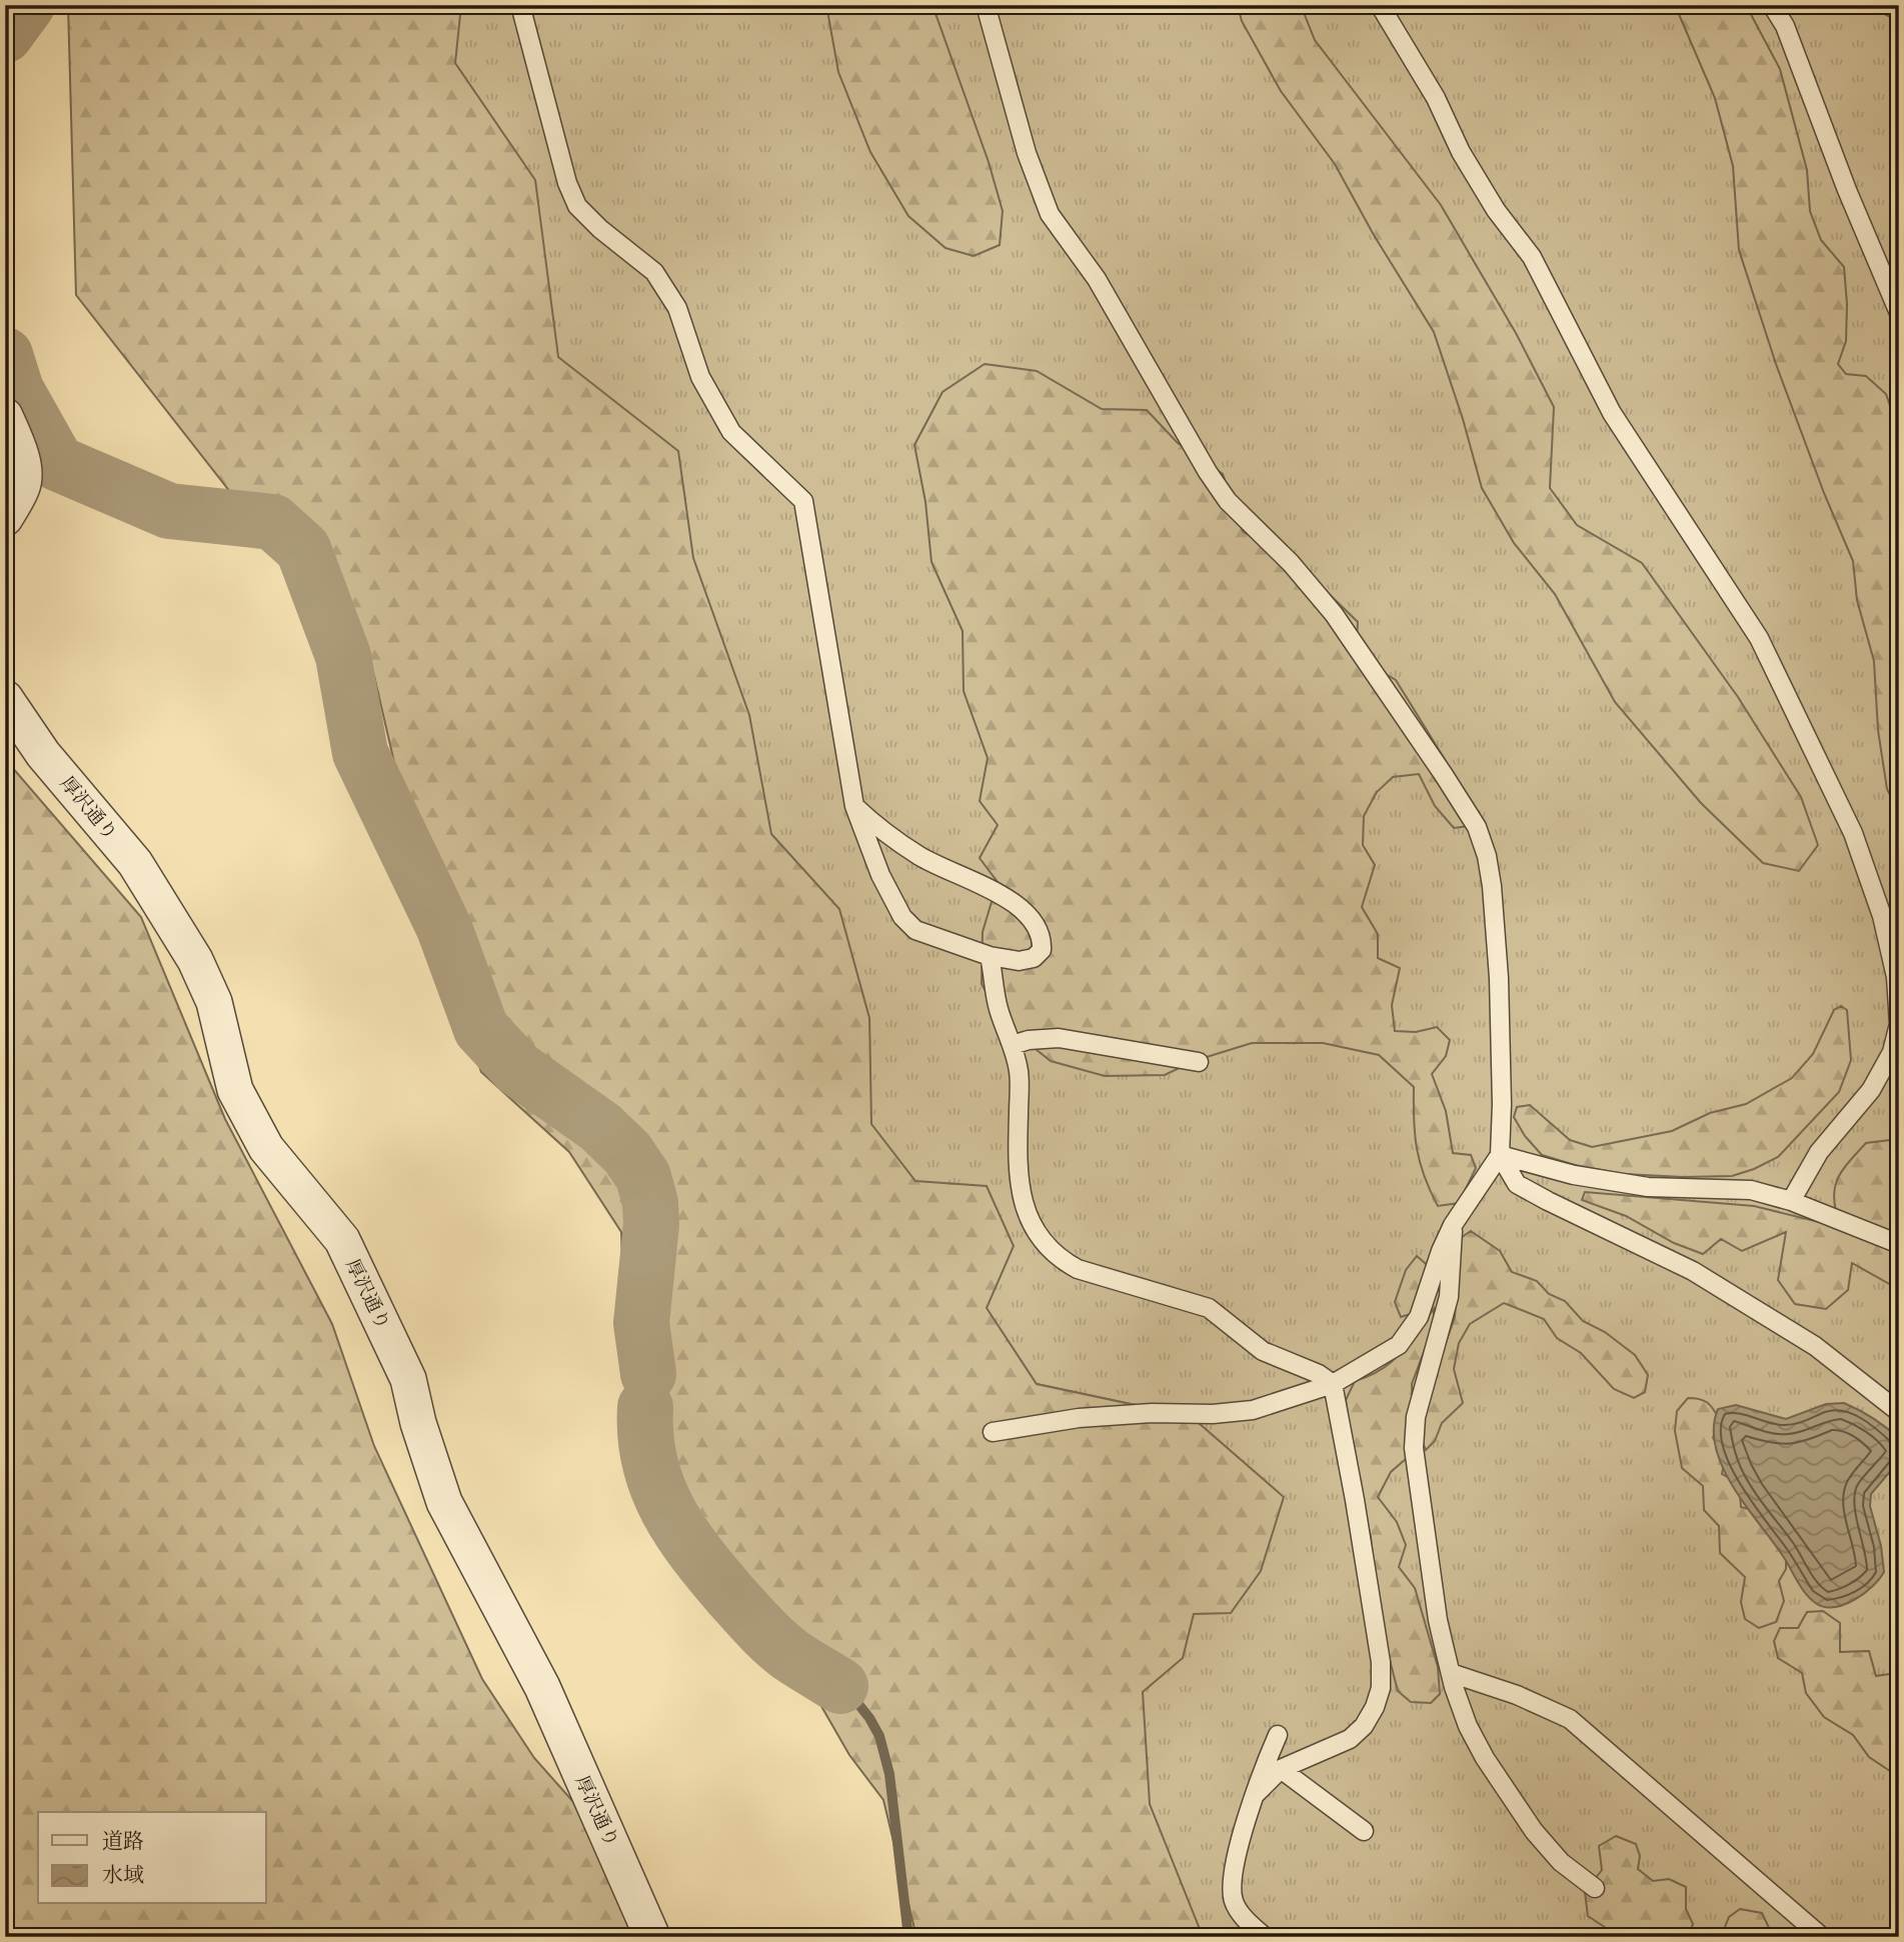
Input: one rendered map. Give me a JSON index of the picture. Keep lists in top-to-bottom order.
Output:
{
  "streets": {
    "street": ["厚沢通り"]
  },
  "legend": ["道路", "水域"]
}
